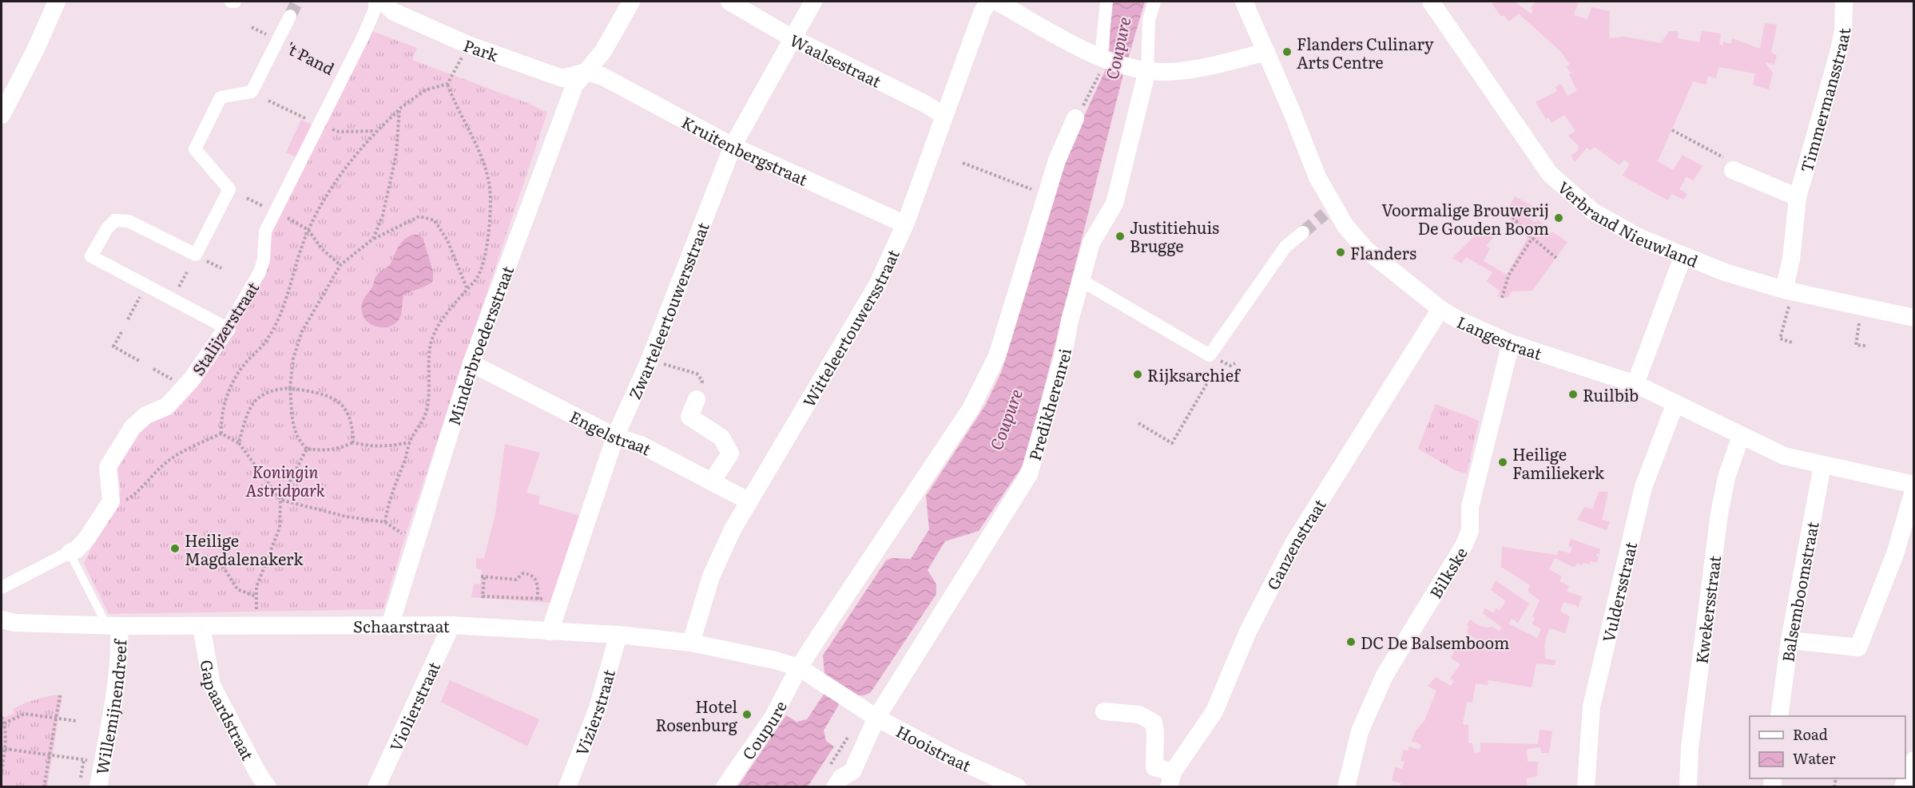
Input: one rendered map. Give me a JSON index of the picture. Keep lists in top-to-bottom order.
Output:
{
  "streets": {
    "street": [
      "Park",
      "'t Pand",
      "Waalsestraat",
      "Timmermansstraat",
      "Kruitenbergstraat",
      "Verbrand Nieuwland",
      "Zwarteleertouwersstraat",
      "Witteleertouwersstraat",
      "Stalijzerstraat",
      "Langestraat",
      "Minderbroedersstraat",
      "Predikherenrei",
      "Engelstraat",
      "Ganzenstraat",
      "Bilkske",
      "Balsemboomstraat",
      "Vuldersstraat",
      "Kwekersstraat",
      "Schaarstraat",
      "Violierstraat",
      "Willemijnendreef",
      "Gapaardstraat",
      "Vizierstraat",
      "Coupure",
      "Hooistraat"
    ]
  },
  "crossings": [
    ["Park", "Kruitenbergstraat"],
    ["Park", "Minderbroedersstraat"],
    ["'t Pand", "Stalijzerstraat"],
    ["Waalsestraat", "Zwarteleertouwersstraat"],
    ["Waalsestraat", "Witteleertouwersstraat"],
    ["Timmermansstraat", "Verbrand Nieuwland"],
    ["Kruitenbergstraat", "Zwarteleertouwersstraat"],
    ["Kruitenbergstraat", "Witteleertouwersstraat"],
    ["Kruitenbergstraat", "Minderbroedersstraat"],
    ["Zwarteleertouwersstraat", "Engelstraat"],
    ["Zwarteleertouwersstraat", "Schaarstraat"],
    ["Witteleertouwersstraat", "Engelstraat"],
    ["Witteleertouwersstraat", "Schaarstraat"],
    ["Langestraat", "Ganzenstraat"],
    ["Langestraat", "Bilkske"],
    ["Langestraat", "Balsemboomstraat"],
    ["Langestraat", "Vuldersstraat"],
    ["Langestraat", "Kwekersstraat"],
    ["Minderbroedersstraat", "Engelstraat"],
    ["Minderbroedersstraat", "Schaarstraat"],
    ["Predikherenrei", "Hooistraat"],
    ["Schaarstraat", "Violierstraat"],
    ["Schaarstraat", "Willemijnendreef"],
    ["Schaarstraat", "Gapaardstraat"],
    ["Schaarstraat", "Vizierstraat"],
    ["Schaarstraat", "Coupure"],
    ["Schaarstraat", "Hooistraat"]
  ],
  "water": ["Coupure"],
  "parks": ["Koningin Astridpark"],
  "places": [
    "Flanders Culinary Arts Centre",
    "Voormalige Brouwerij De Gouden Boom",
    "Justitiehuis Brugge",
    "Flanders",
    "Rijksarchief",
    "Ruilbib",
    "Heilige Familiekerk",
    "Heilige Magdalenakerk",
    "DC De Balsemboom",
    "Hotel Rosenburg"
  ],
  "legend": ["Road", "Water"]
}
